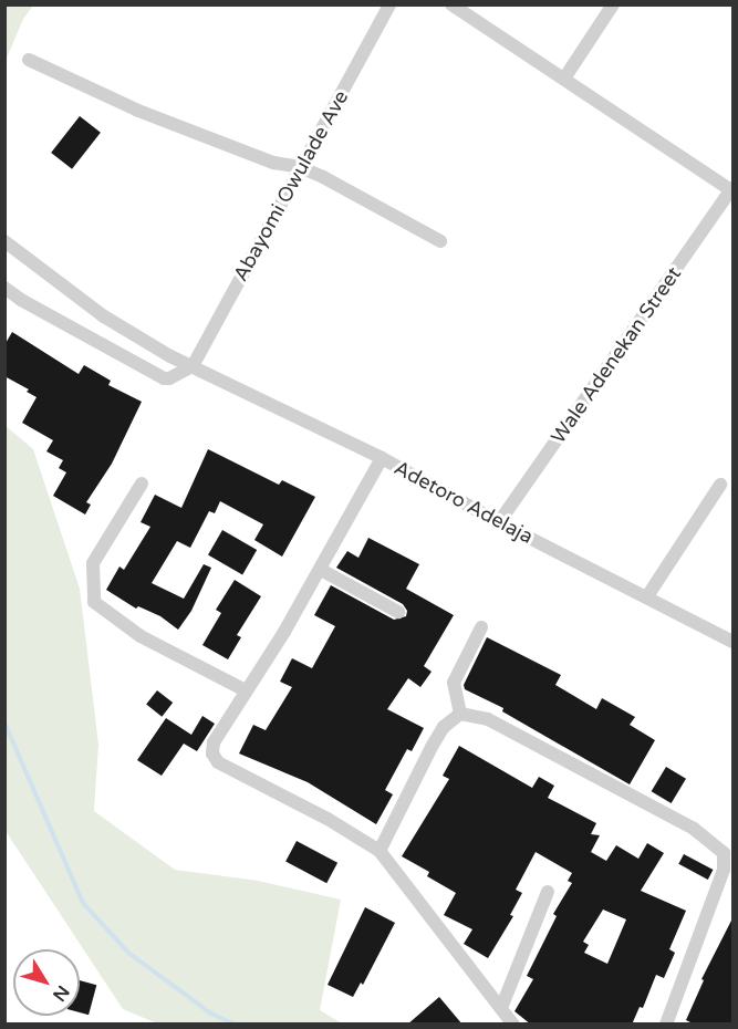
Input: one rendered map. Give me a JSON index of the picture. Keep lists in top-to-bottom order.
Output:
{
  "streets": {
    "street": ["Abayomi Owulade Ave", "Wale Adenekan Street", "Adetoro Adelaja"]
  },
  "crossings": [
    ["Abayomi Owulade Ave", "Adetoro Adelaja"],
    ["Wale Adenekan Street", "Adetoro Adelaja"]
  ],
  "north": "bottom right"
}
